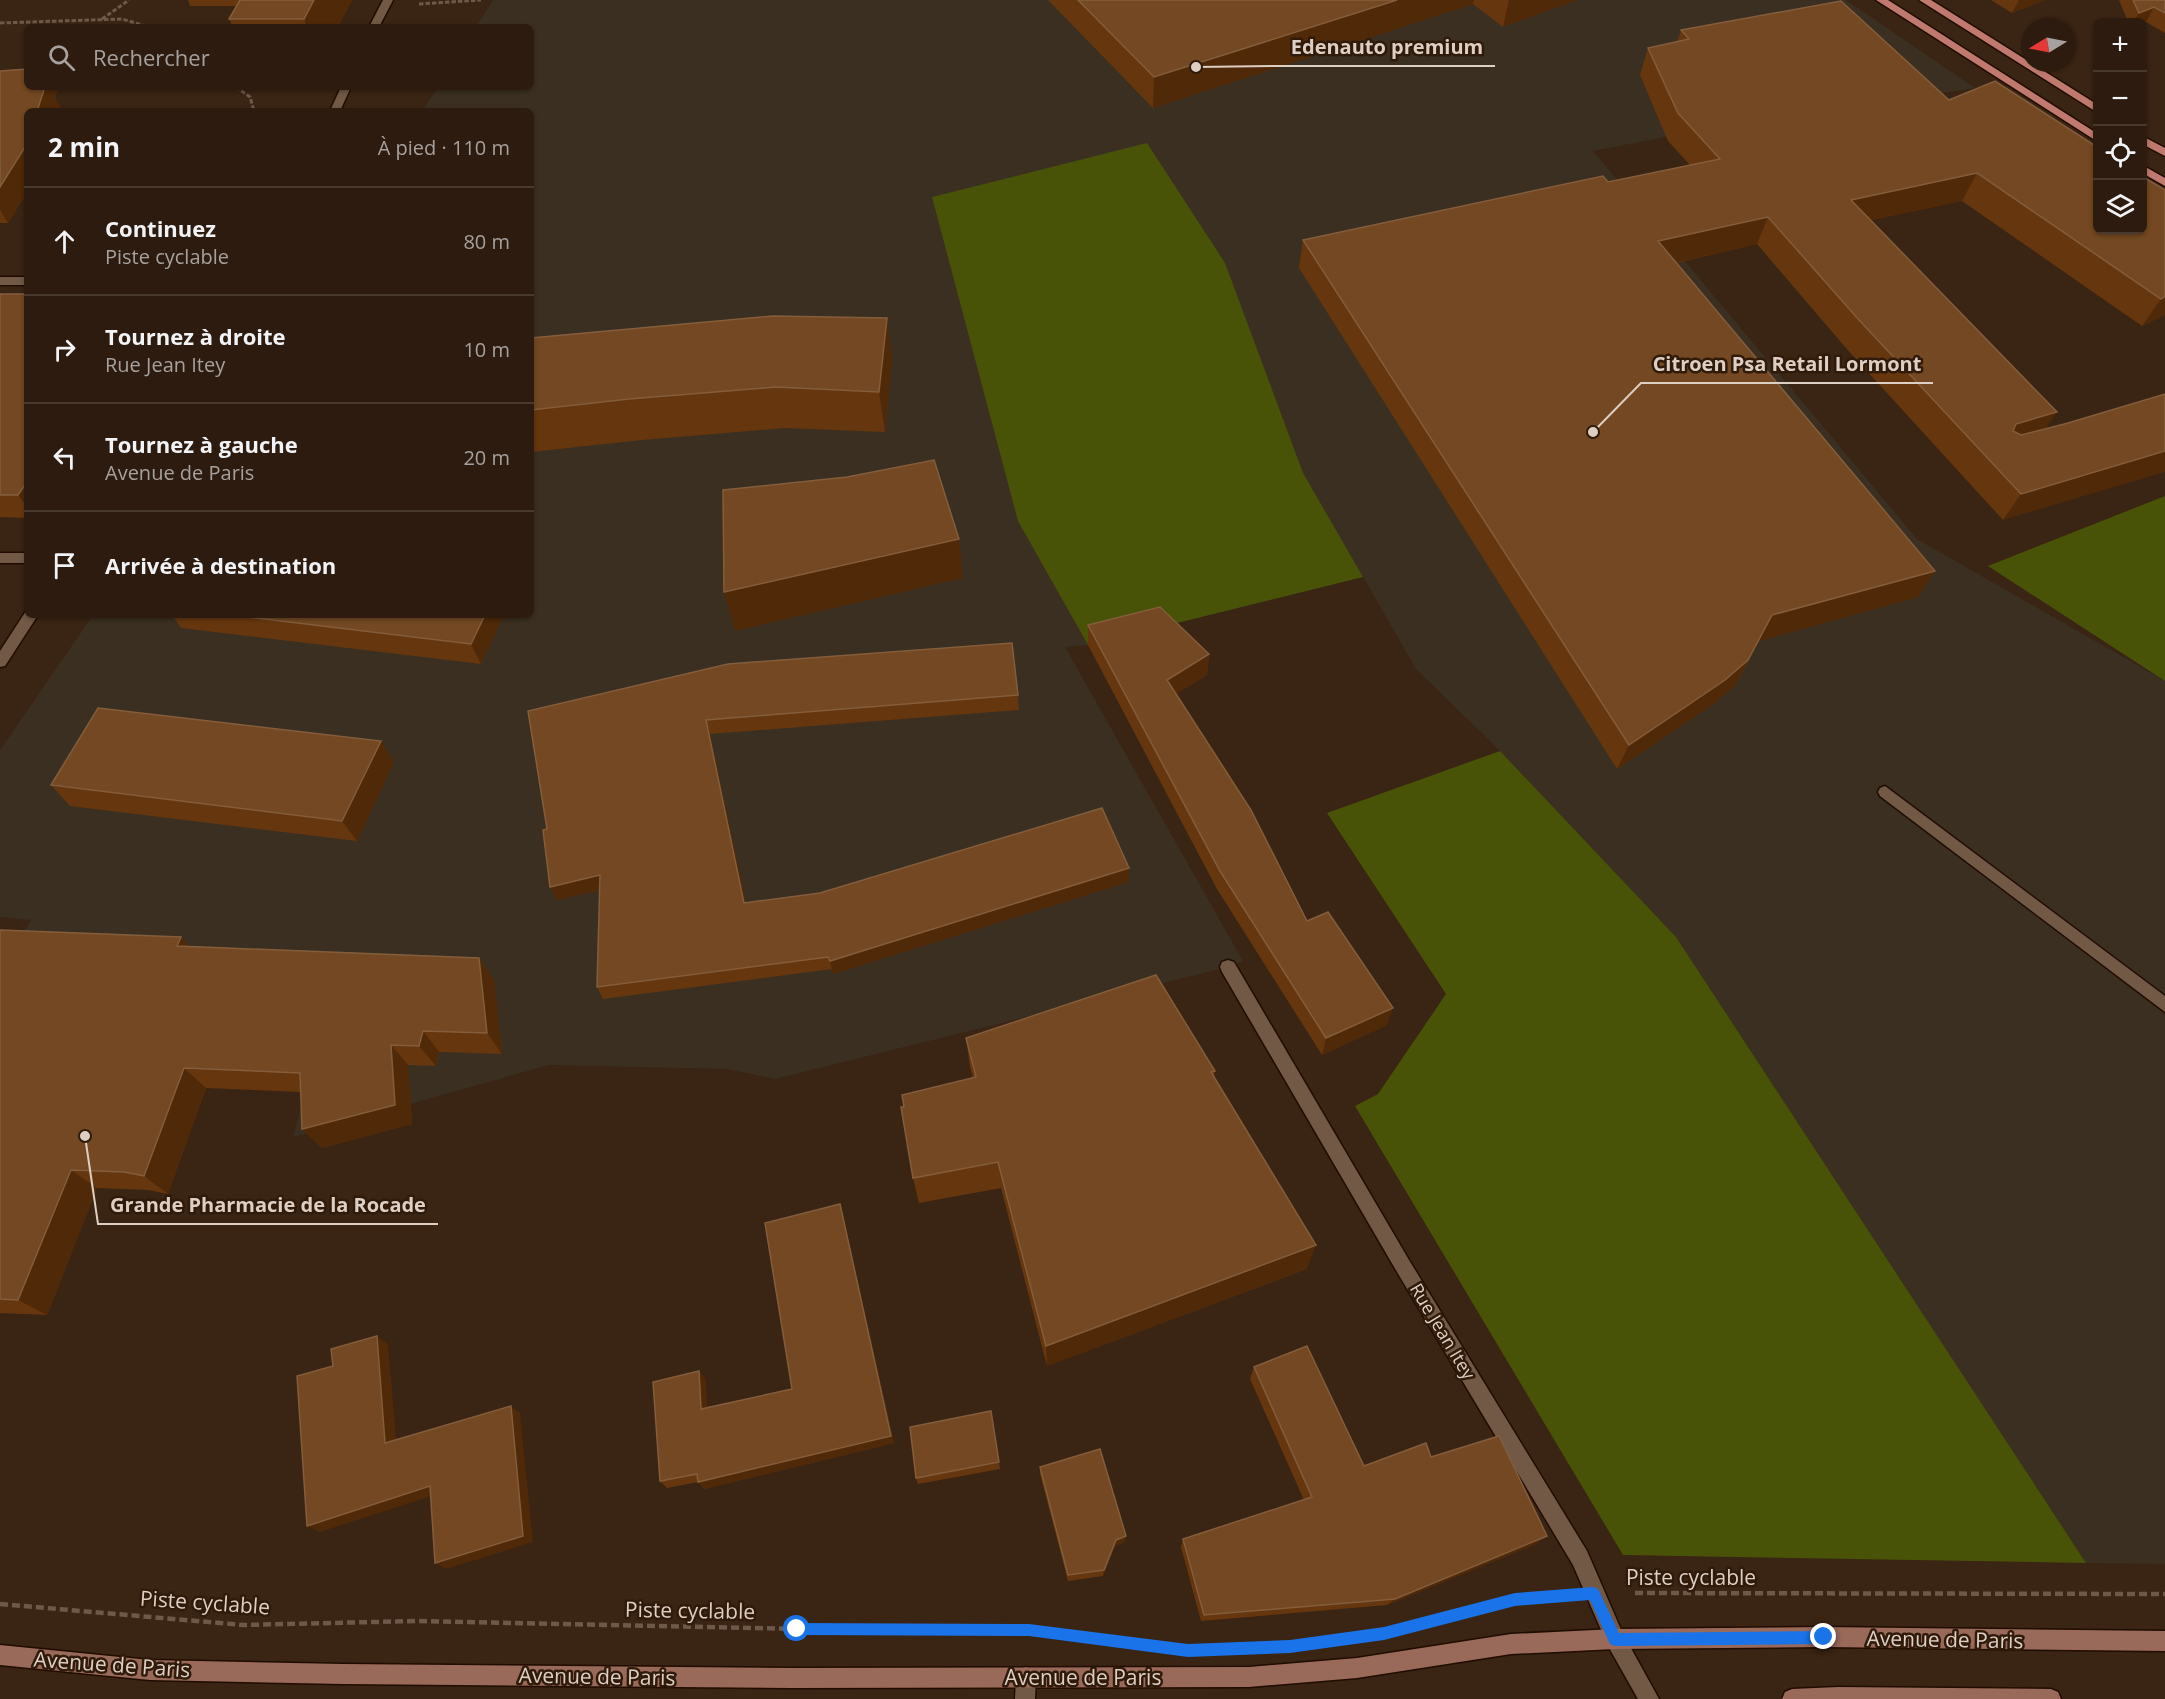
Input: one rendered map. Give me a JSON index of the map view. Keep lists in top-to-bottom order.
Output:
{
  "streets": {
    "main road": ["Avenue de Paris"],
    "street": ["Rue Jean Itey"],
    "path": ["Piste cyclable"]
  },
  "crossings": [
    ["Rue Jean Itey", "Piste cyclable"],
    ["Rue Jean Itey", "Avenue de Paris"]
  ],
  "places": ["Edenauto premium", "Citroen Psa Retail Lormont", "Grande Pharmacie de la Rocade"],
  "north": "left",
  "page": {
    "map_buttons": ["+", "−"],
    "search": "Rechercher",
    "heading": ["2 min", "À pied · 110 m"],
    "list": [
      ["Continuez", "Piste cyclable", "80 m"],
      ["Tournez à droite", "Rue Jean Itey", "10 m"],
      ["Tournez à gauche", "Avenue de Paris", "20 m"],
      "Arrivée à destination"
    ]
  }
}
